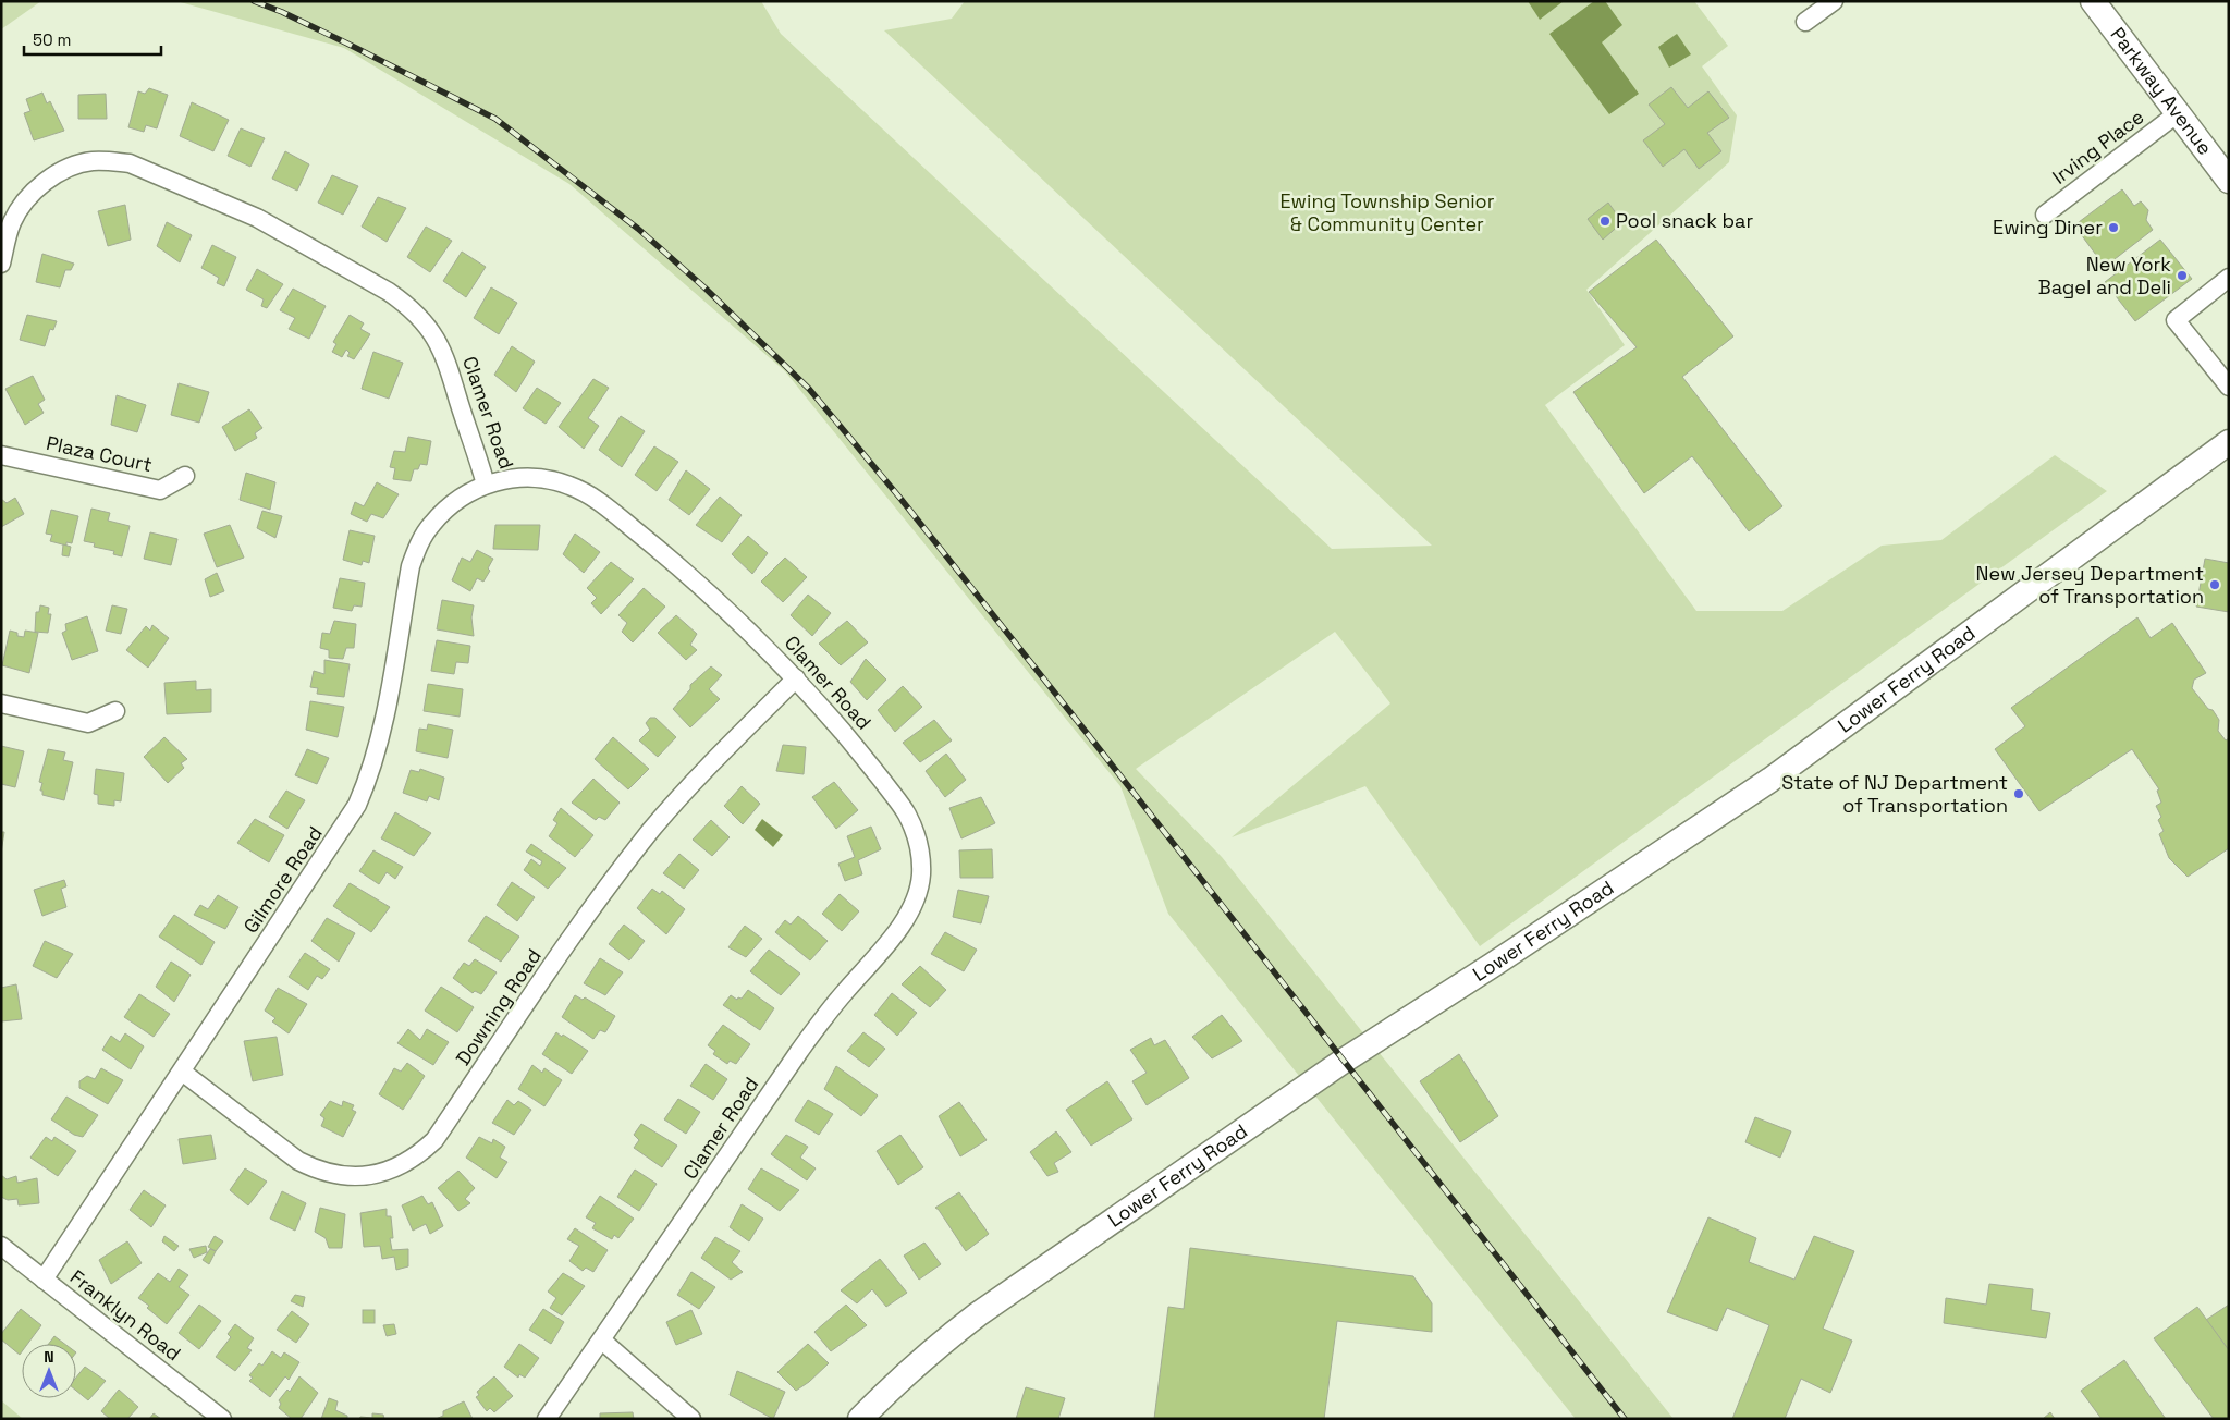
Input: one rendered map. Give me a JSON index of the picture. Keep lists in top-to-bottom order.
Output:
{
  "streets": {
    "street": [
      "Parkway Avenue",
      "Irving Place",
      "Clamer Road",
      "Plaza Court",
      "Lower Ferry Road",
      "Gilmore Road",
      "Downing Road",
      "Franklyn Road"
    ]
  },
  "crossings": [
    ["Parkway Avenue", "Irving Place"],
    ["Clamer Road", "Gilmore Road"],
    ["Clamer Road", "Downing Road"],
    ["Gilmore Road", "Downing Road"],
    ["Gilmore Road", "Franklyn Road"]
  ],
  "parks": ["Ewing Township Senior & Community Center"],
  "places": [
    "Pool snack bar",
    "Ewing Diner",
    "New York Bagel and Deli",
    "New Jersey Department of Transportation",
    "State of NJ Department of Transportation"
  ],
  "scale_bar": "50 m",
  "north": "top"
}
